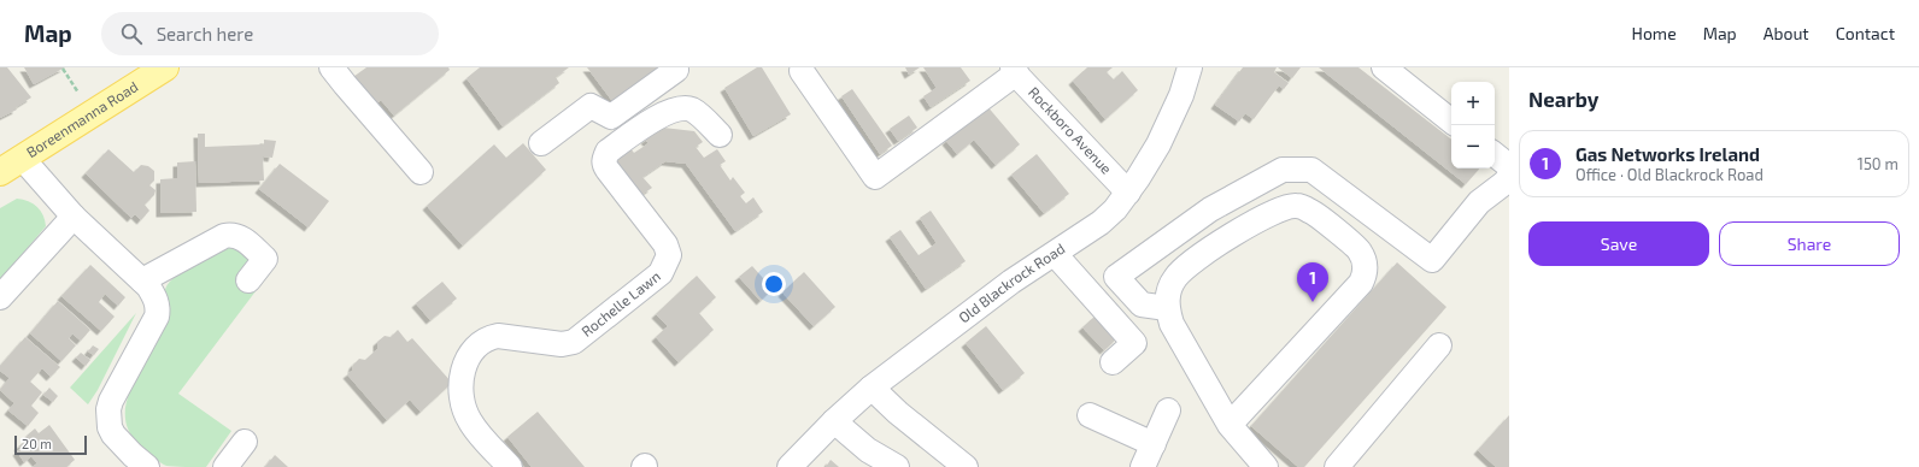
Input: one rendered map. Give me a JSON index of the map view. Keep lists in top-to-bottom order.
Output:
{
  "streets": {
    "main road": ["Boreenmanna Road"],
    "street": ["Rockboro Avenue", "Old Blackrock Road", "Rochelle Lawn"]
  },
  "crossings": [
    ["Rockboro Avenue", "Old Blackrock Road"]
  ],
  "scale_bar": "20 m",
  "page": {
    "header": "Map",
    "search": "Search here",
    "nav": [
      "Home",
      "Map",
      "About",
      "Contact"
    ],
    "heading": "Nearby",
    "map_buttons": ["+", "−"],
    "list": [
      {
        "mark": "1",
        "name": "Gas Networks Ireland",
        "note": "Office · Old Blackrock Road",
        "value": "150 m"
      }
    ],
    "buttons": ["Save", "Share"],
    "pins": "1",
    "scale": "20 m"
  }
}
